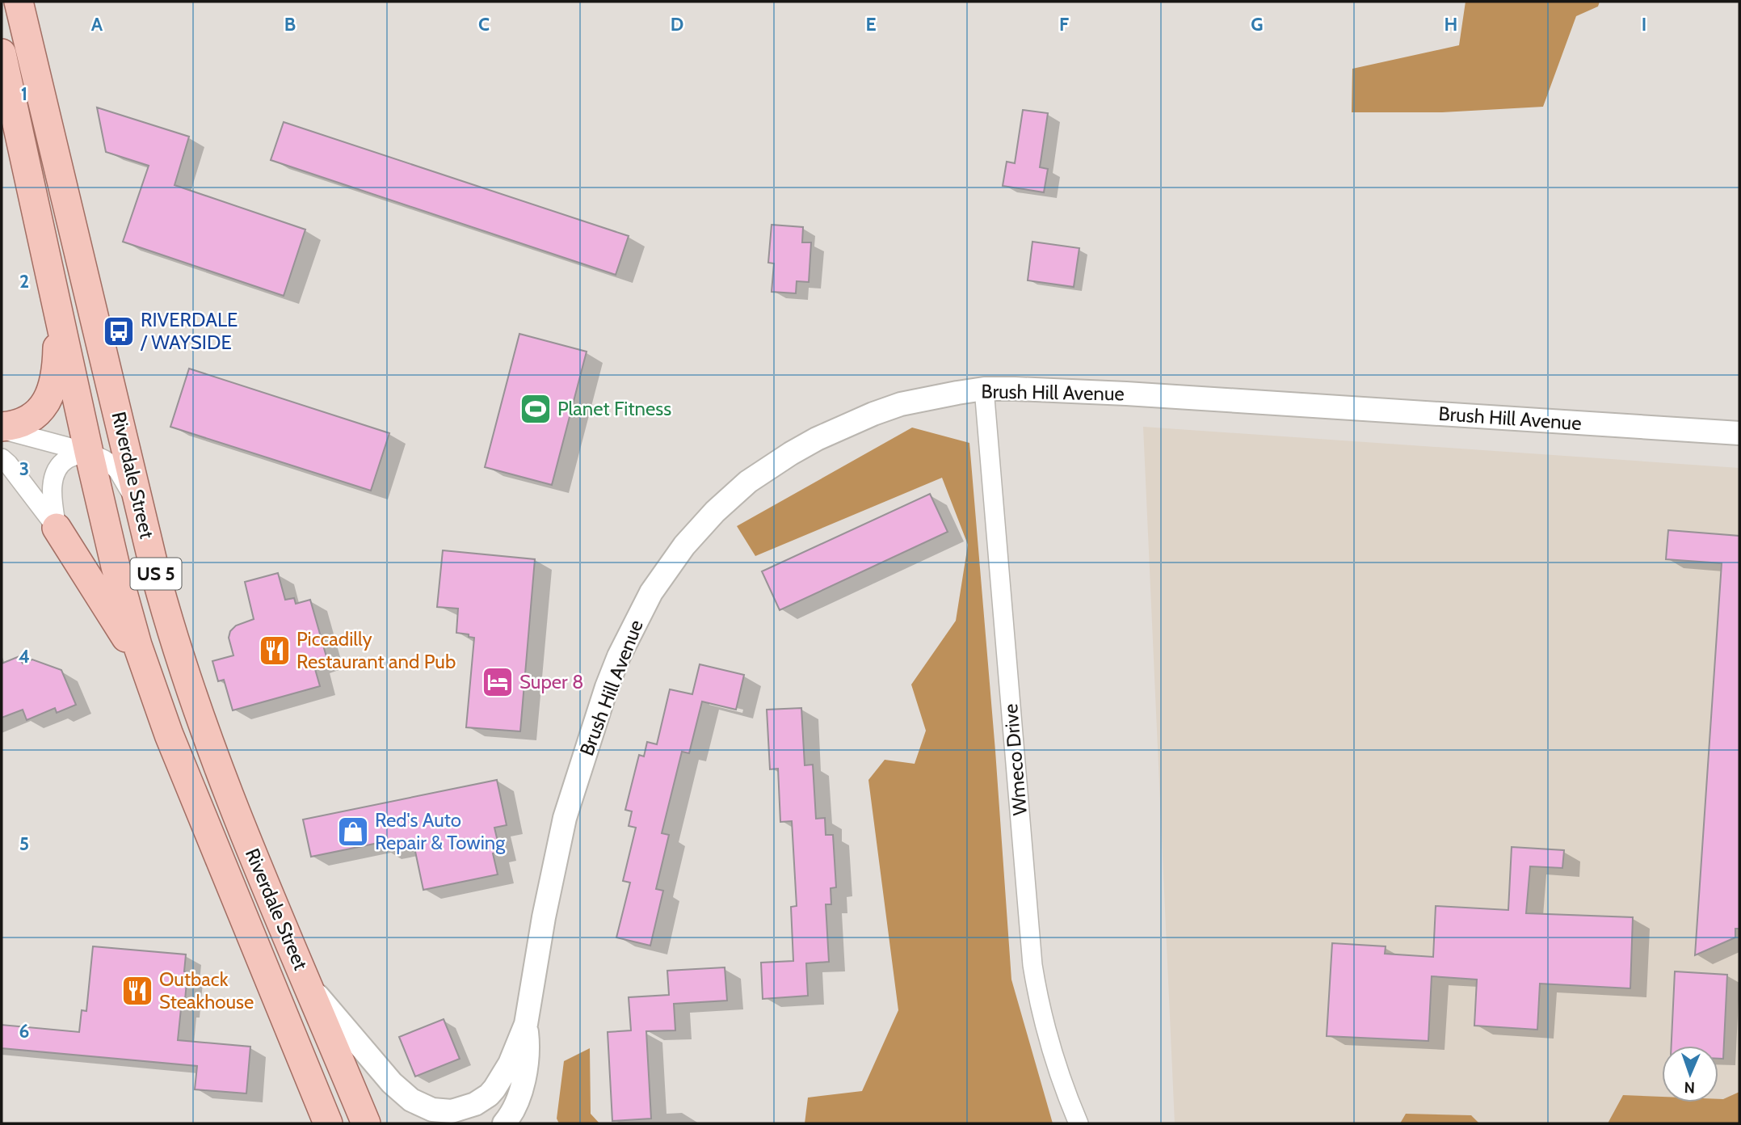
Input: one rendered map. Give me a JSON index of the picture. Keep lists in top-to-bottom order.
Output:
{
  "streets": {
    "main road": ["Riverdale Street", "US 5"],
    "street": ["Brush Hill Avenue", "Wmeco Drive"]
  },
  "crossings": [
    ["Brush Hill Avenue", "Wmeco Drive"]
  ],
  "places": {
    "bus stop": ["RIVERDALE / WAYSIDE"],
    "sports": ["Planet Fitness"],
    "restaurant": ["Piccadilly Restaurant and Pub", "Outback Steakhouse"],
    "hotel": ["Super 8"],
    "shop": ["Red's Auto Repair & Towing"]
  },
  "north": "bottom",
  "grid": {
    "columns": [
      "A",
      "B",
      "C",
      "D",
      "E",
      "F",
      "G",
      "H",
      "I"
    ],
    "rows": [
      "1",
      "2",
      "3",
      "4",
      "5",
      "6"
    ]
  }
}
